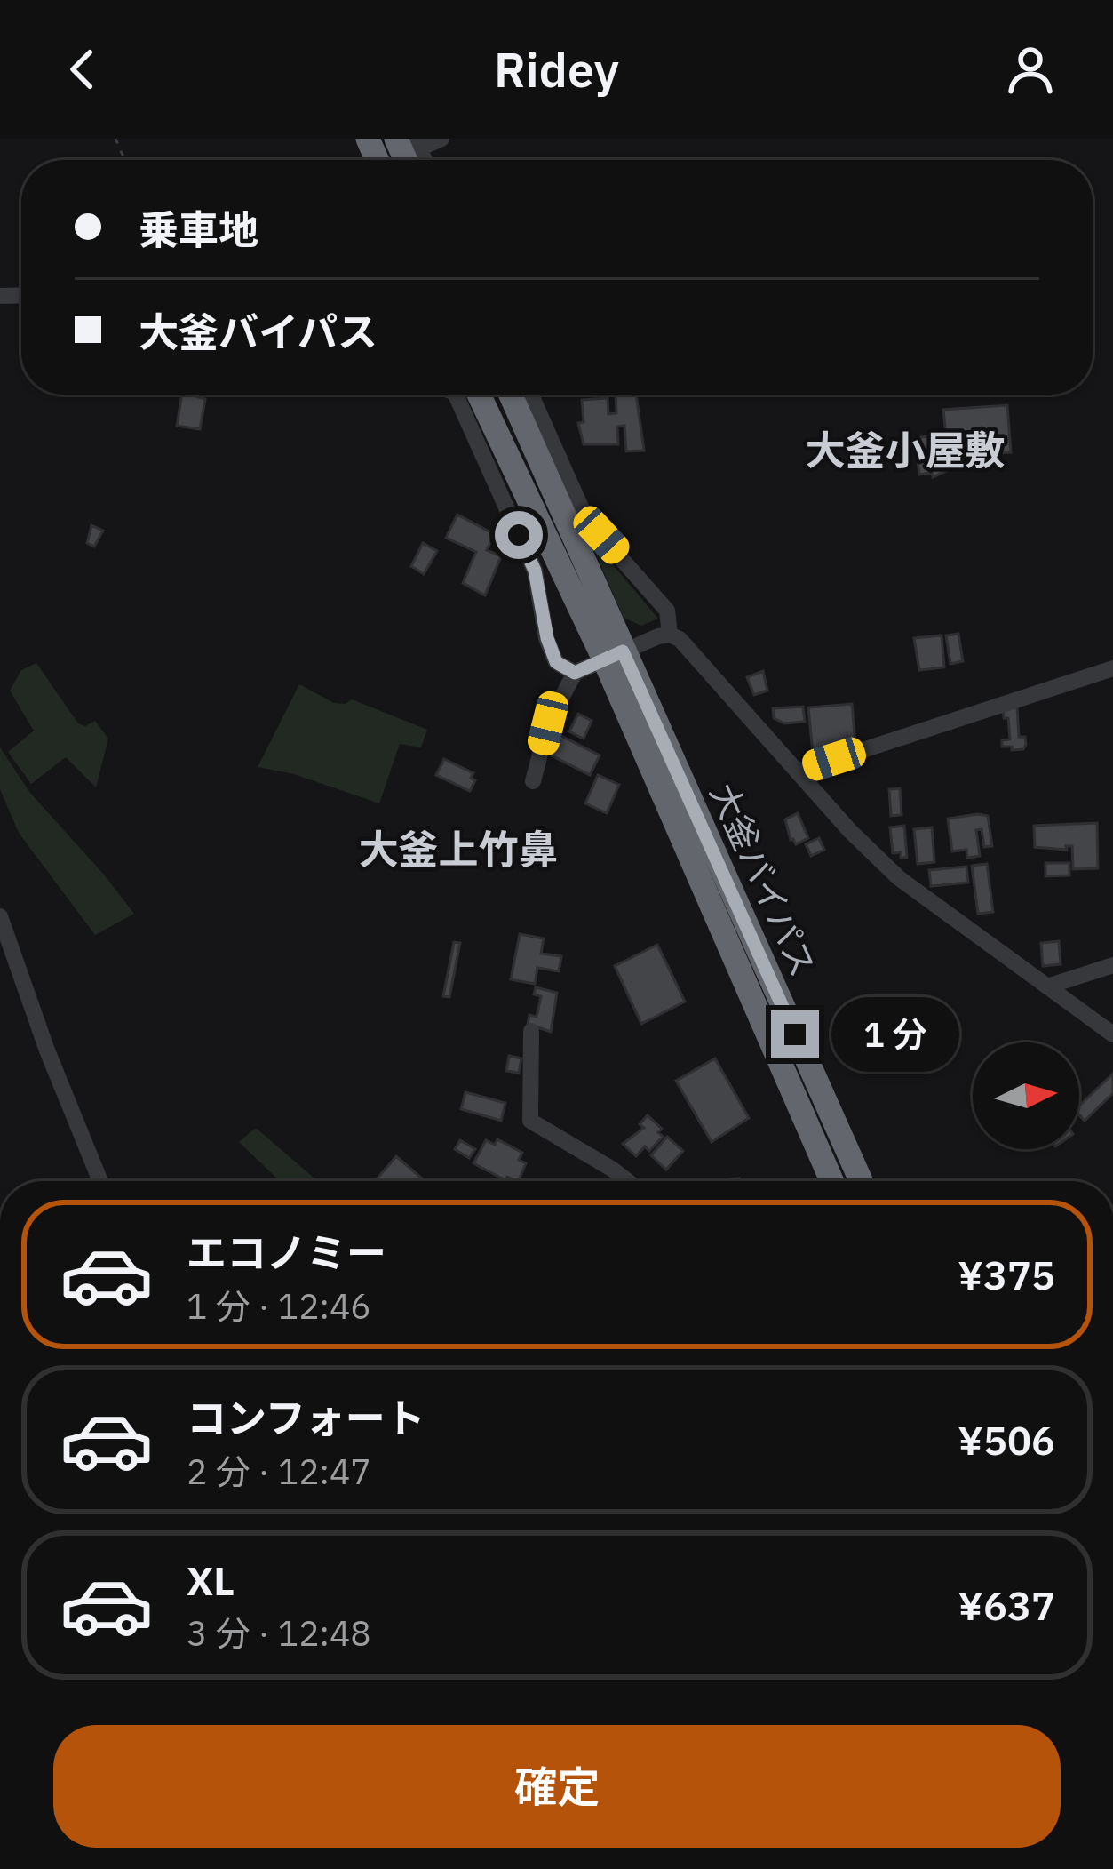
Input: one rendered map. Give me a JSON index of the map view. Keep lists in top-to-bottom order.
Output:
{
  "streets": {
    "highway": ["大釜バイパス"]
  },
  "districts": ["大釜小屋敷", "大釜上竹鼻"],
  "north": "right",
  "page": {
    "header": "Ridey",
    "banner": ["乗車地", "大釜バイパス"],
    "bubble": "1 分",
    "list": [
      {
        "name": "エコノミー",
        "note": "1 分 · 12:46",
        "value": "¥375"
      },
      {
        "name": "コンフォート",
        "note": "2 分 · 12:47",
        "value": "¥506"
      },
      {
        "name": "XL",
        "note": "3 分 · 12:48",
        "value": "¥637"
      }
    ],
    "buttons": "確定"
  }
}
